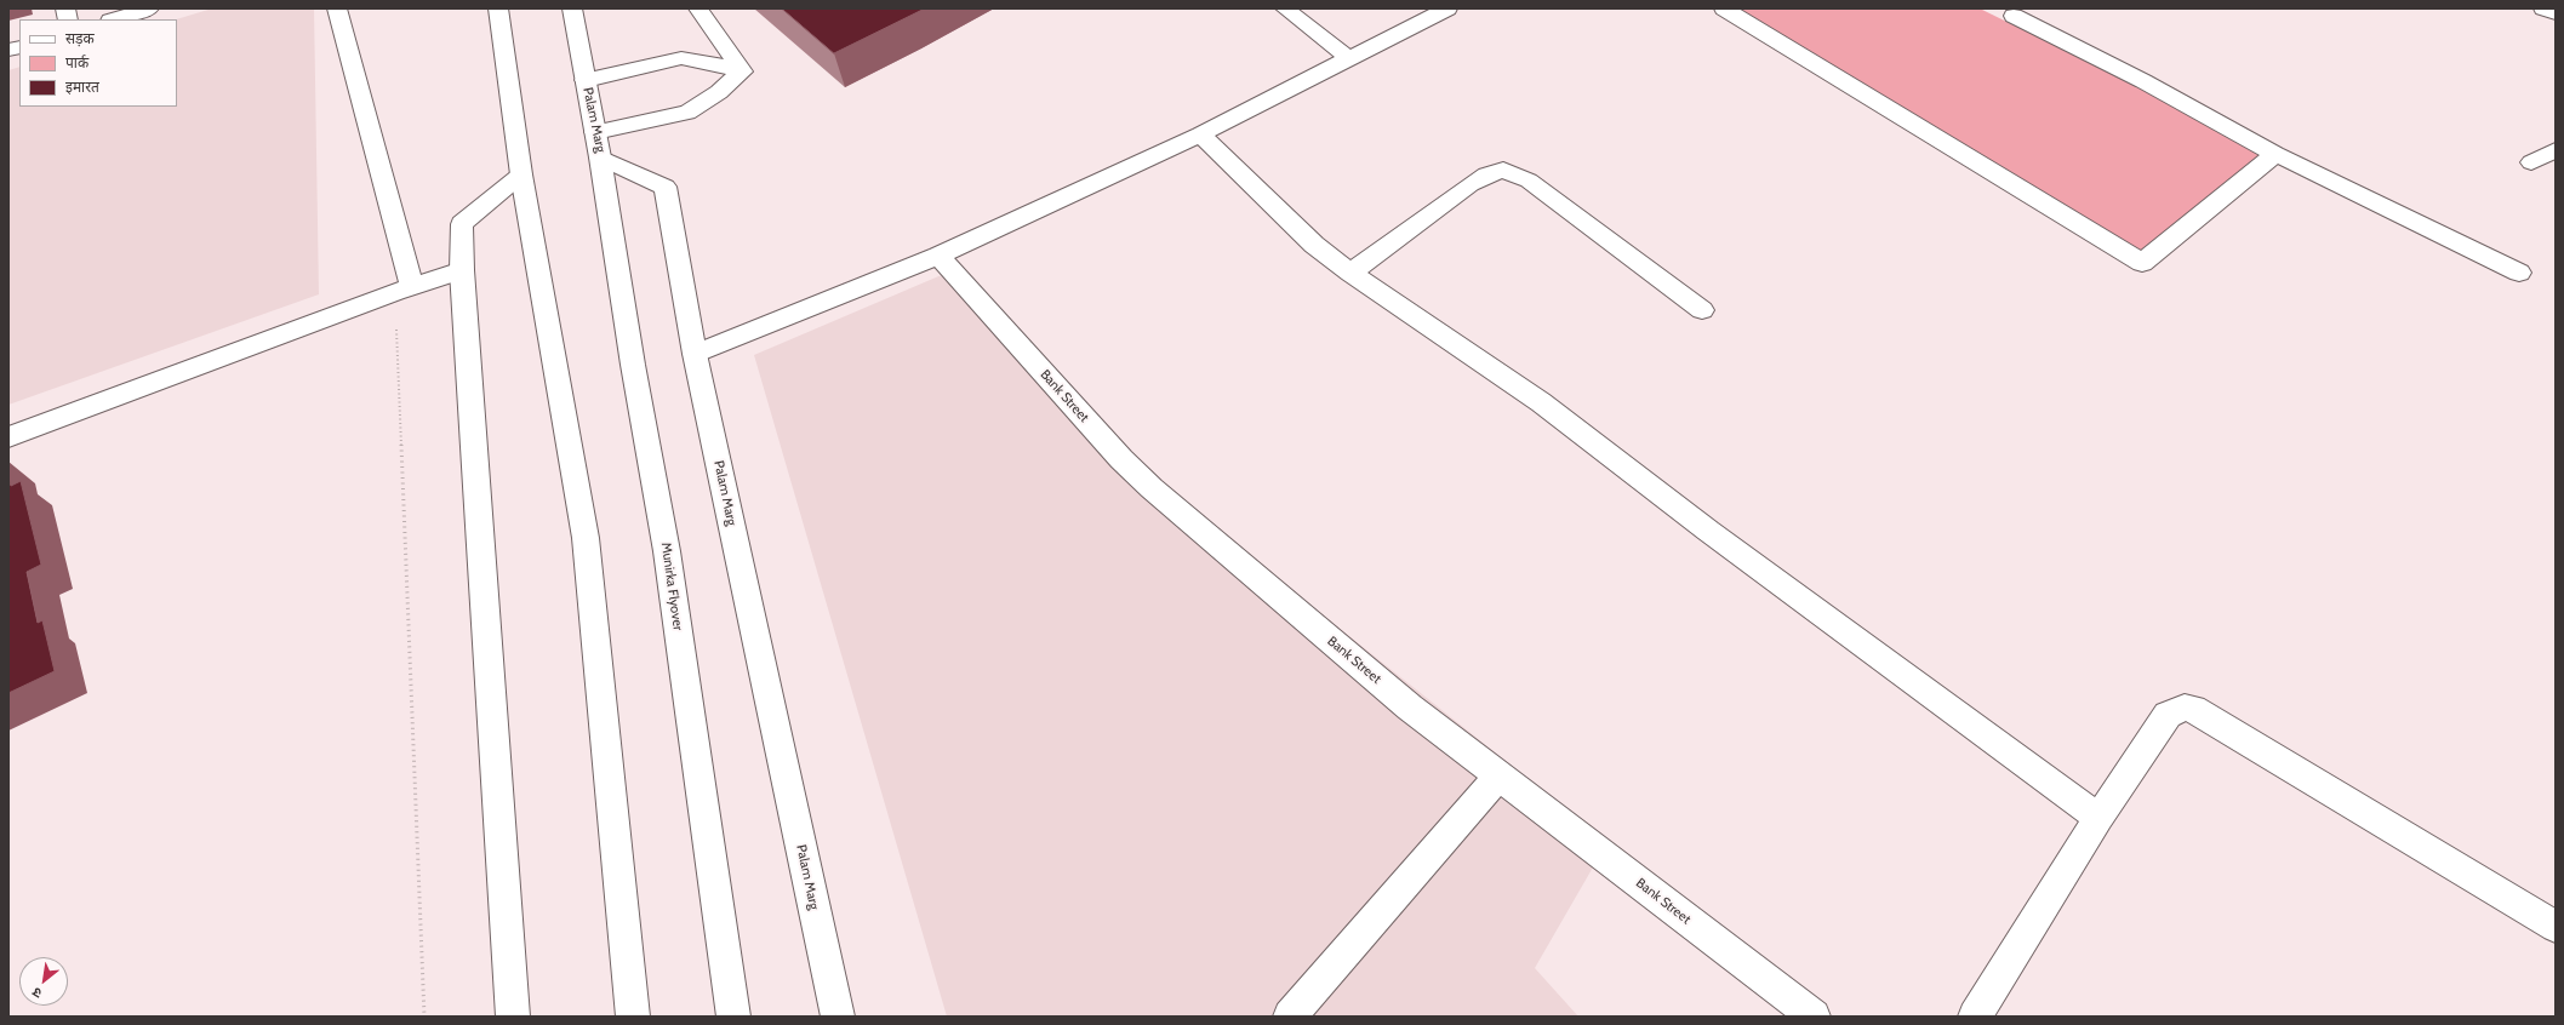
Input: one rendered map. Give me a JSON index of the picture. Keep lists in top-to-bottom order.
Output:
{
  "streets": {
    "street": ["Palam Marg", "Bank Street", "Munirka Flyover"]
  },
  "crossings": [
    ["Palam Marg", "Munirka Flyover"]
  ],
  "legend": ["सड़क", "पार्क", "इमारत"],
  "north": "bottom left"
}
